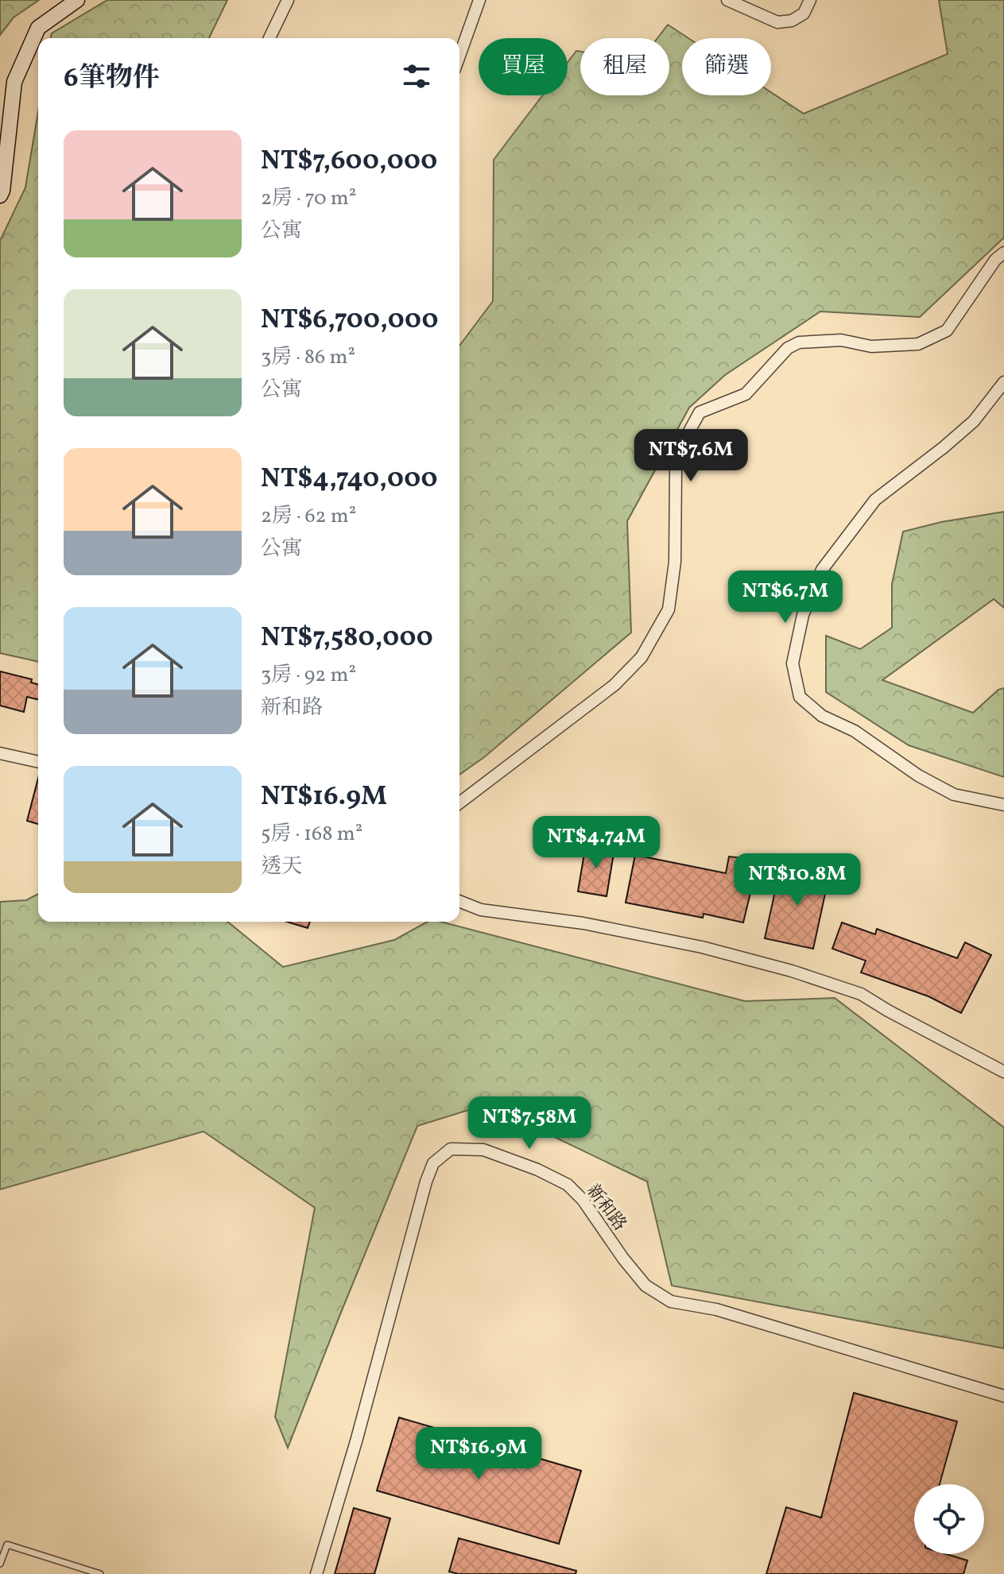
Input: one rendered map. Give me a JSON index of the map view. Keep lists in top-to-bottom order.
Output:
{
  "streets": {
    "street": ["新和路"]
  },
  "page": {
    "chip": ["買屋", "租屋", "篩選"],
    "heading": "6筆物件",
    "list": [
      {
        "name": "NT$7,600,000",
        "note": "2房 · 70 m² · 公寓"
      },
      {
        "name": "NT$6,700,000",
        "note": "3房 · 86 m² · 公寓"
      },
      {
        "name": "NT$4,740,000",
        "note": "2房 · 62 m² · 公寓"
      },
      {
        "name": "NT$7,580,000",
        "note": "3房 · 92 m² · 新和路"
      },
      {
        "name": "NT$16.9M",
        "note": "5房 · 168 m² · 透天"
      }
    ],
    "price": [
      "NT$7.6M",
      "NT$6.7M",
      "NT$4.74M",
      "NT$10.8M",
      "NT$7.58M",
      "NT$16.9M"
    ]
  }
}
